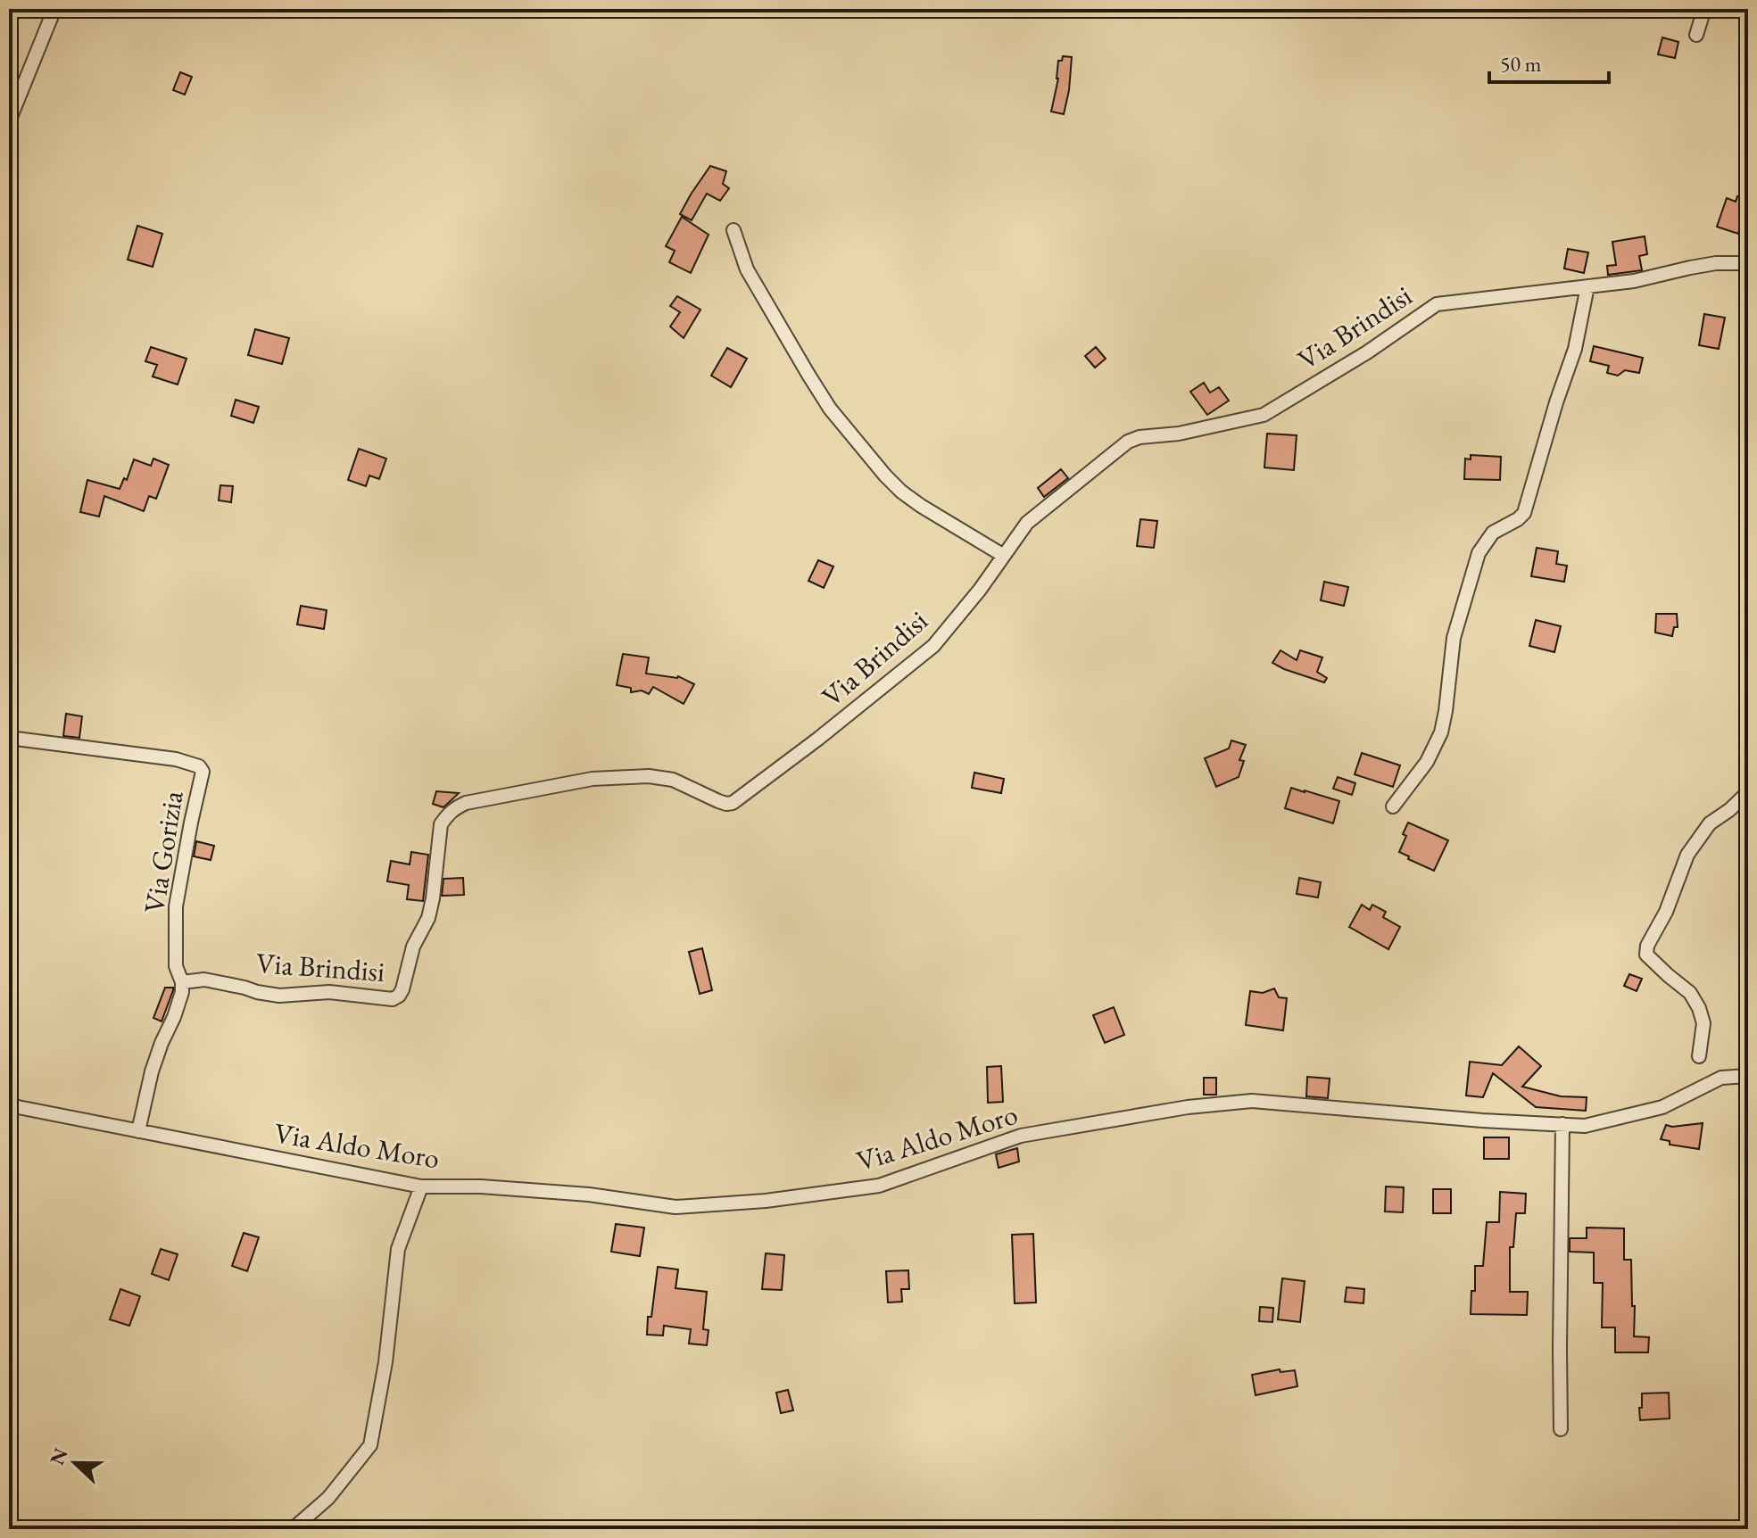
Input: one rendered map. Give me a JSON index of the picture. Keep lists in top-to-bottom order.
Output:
{
  "streets": {
    "street": ["Via Brindisi", "Via Gorizia", "Via Aldo Moro"]
  },
  "crossings": [
    ["Via Brindisi", "Via Gorizia"],
    ["Via Gorizia", "Via Aldo Moro"]
  ],
  "scale_bar": "50 m",
  "north": "left"
}
